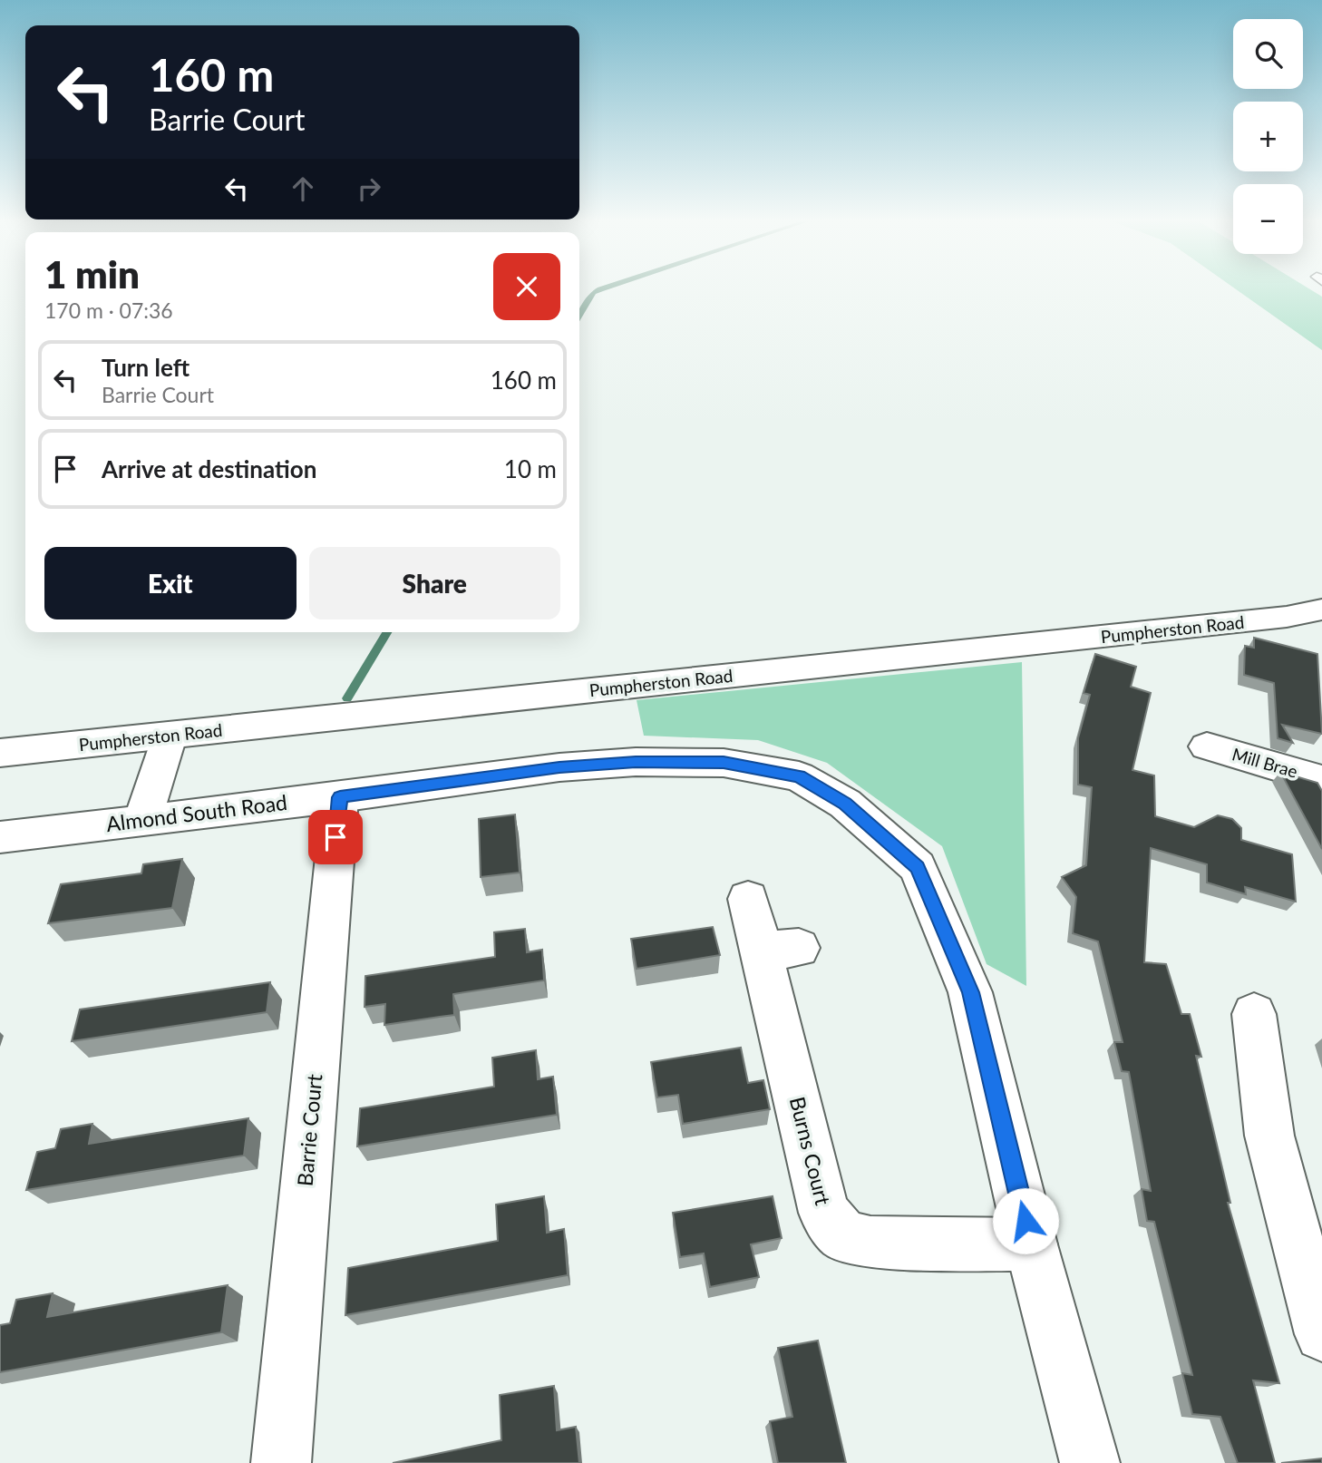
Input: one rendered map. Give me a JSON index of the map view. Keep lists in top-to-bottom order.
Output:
{
  "streets": {
    "street": [
      "Pumpherston Road",
      "Mill Brae",
      "Almond South Road",
      "Barrie Court",
      "Burns Court"
    ]
  },
  "crossings": [
    ["Almond South Road", "Barrie Court"],
    ["Almond South Road", "Burns Court"]
  ],
  "page": {
    "map_buttons": ["+", "−"],
    "turn": ["160 m", "Barrie Court"],
    "heading": ["1 min", "170 m · 07:36"],
    "list": [
      {
        "name": "Turn left",
        "note": "Barrie Court",
        "value": "160 m"
      },
      {
        "name": "Arrive at destination",
        "value": "10 m"
      }
    ],
    "buttons": ["Exit", "Share"]
  }
}
